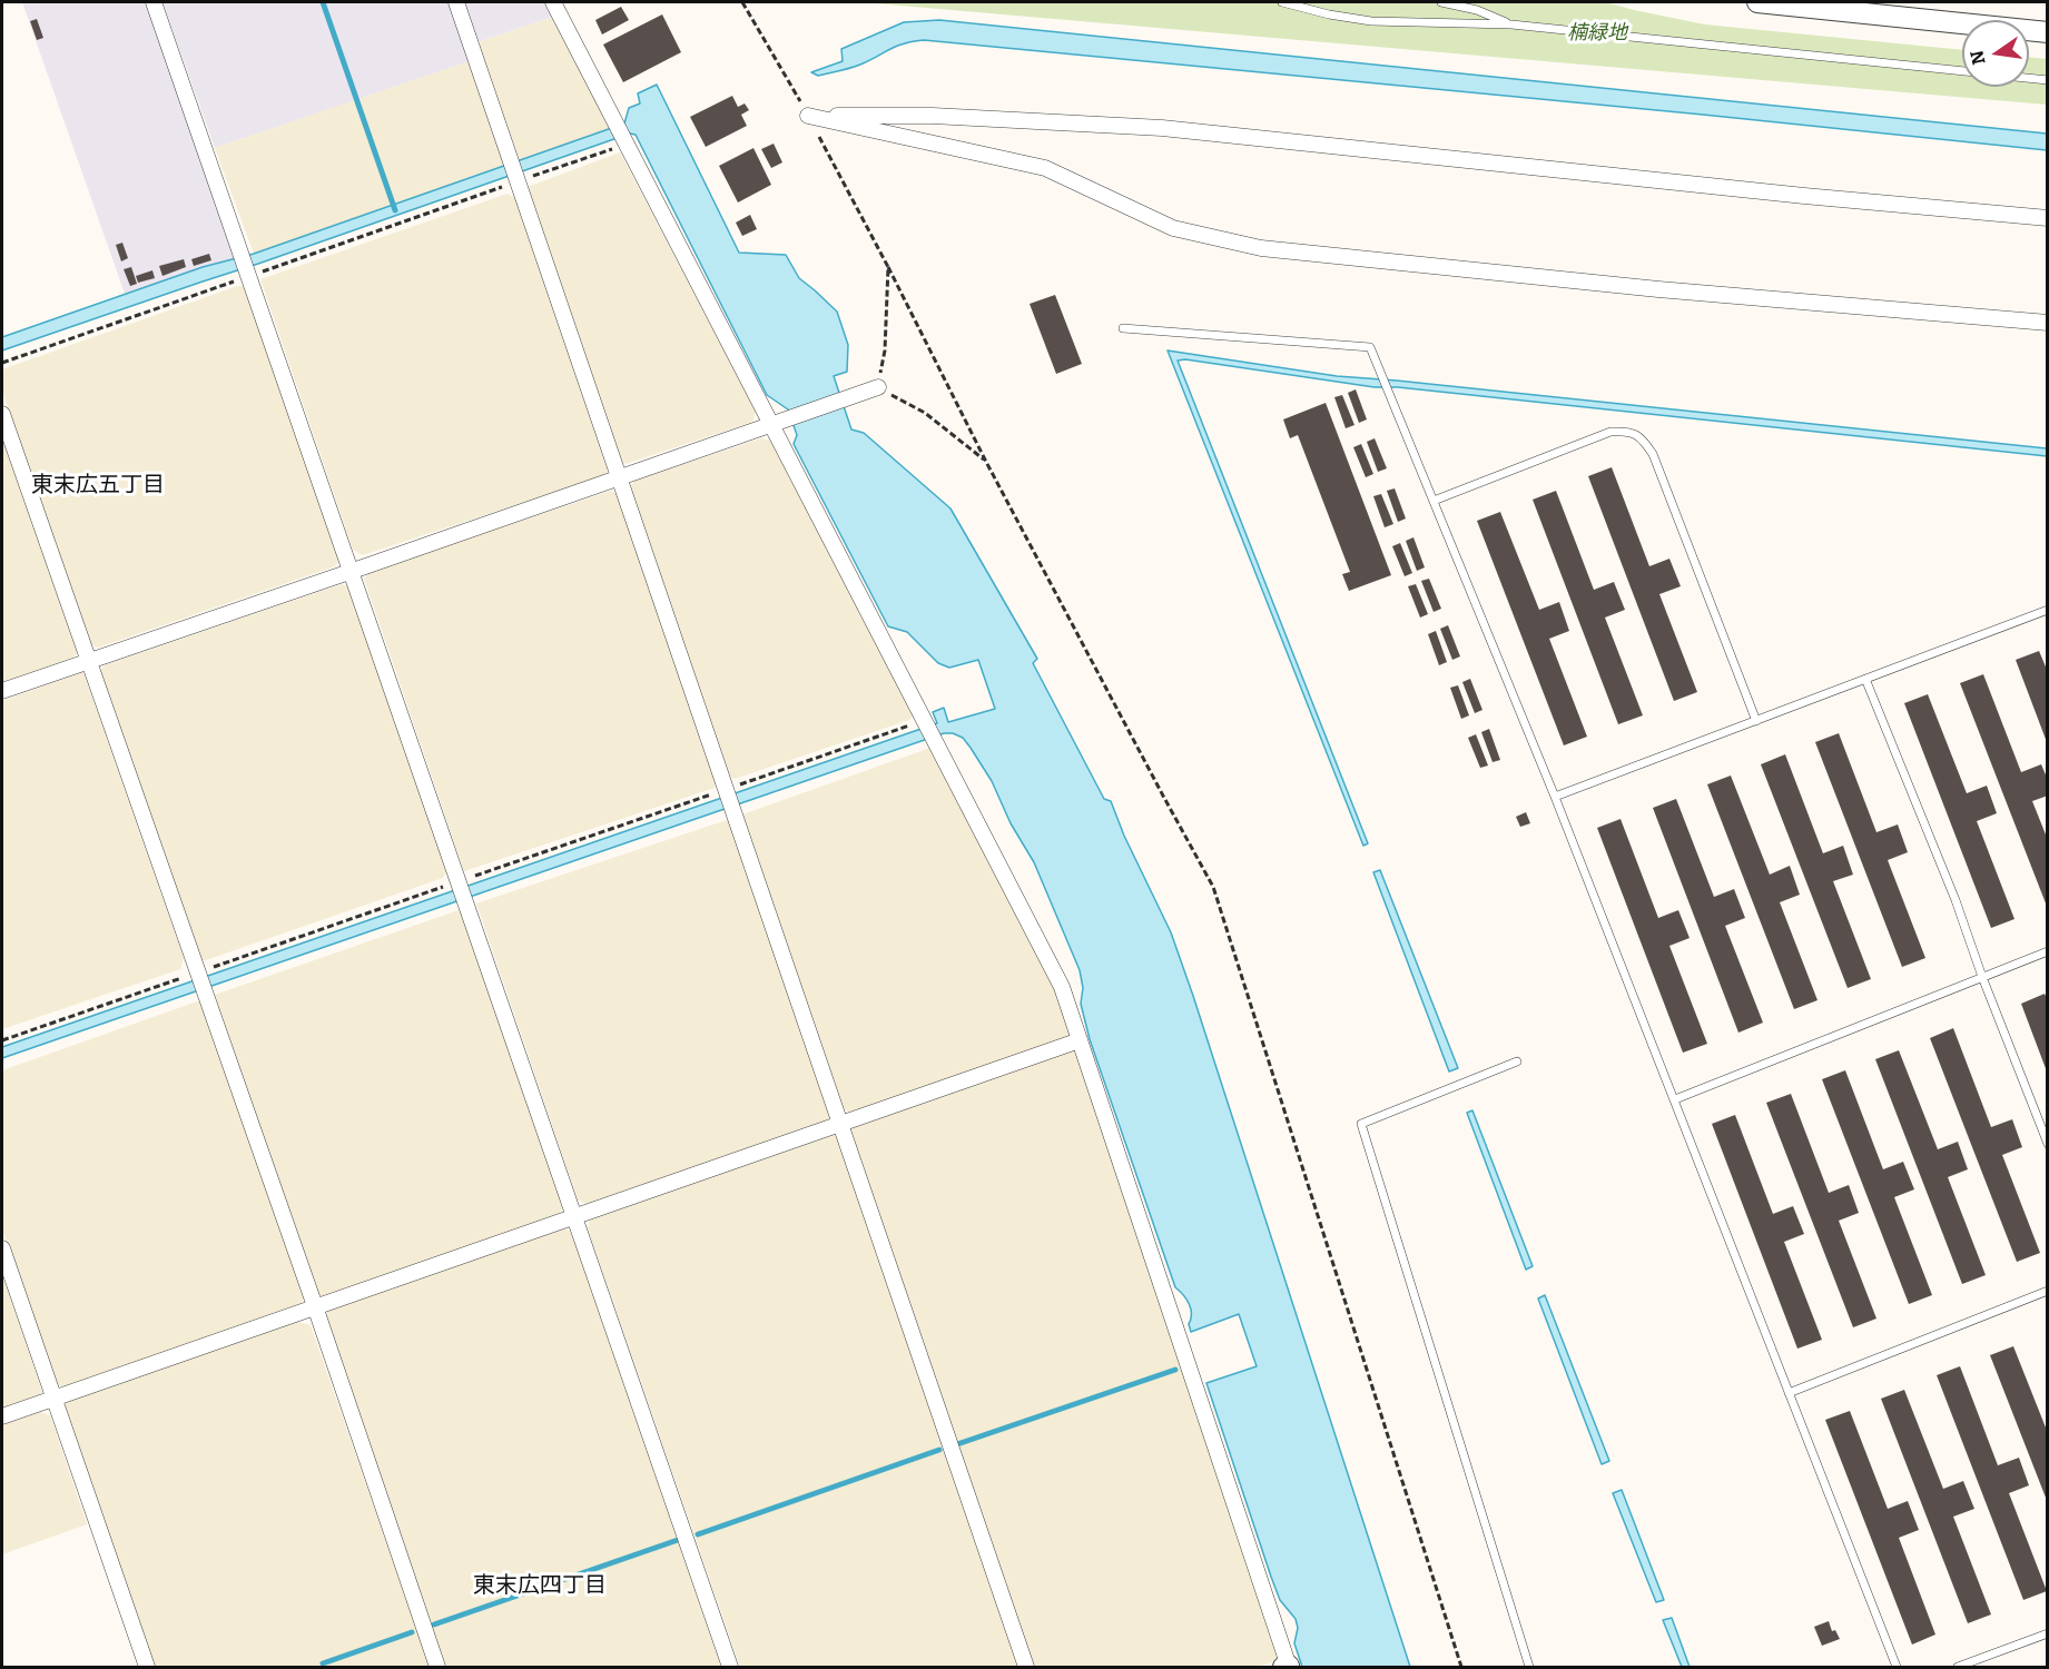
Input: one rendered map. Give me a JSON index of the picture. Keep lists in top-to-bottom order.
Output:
{
  "districts": ["東末広五丁目", "東末広四丁目"],
  "parks": ["楠緑地"],
  "north": "left"
}
